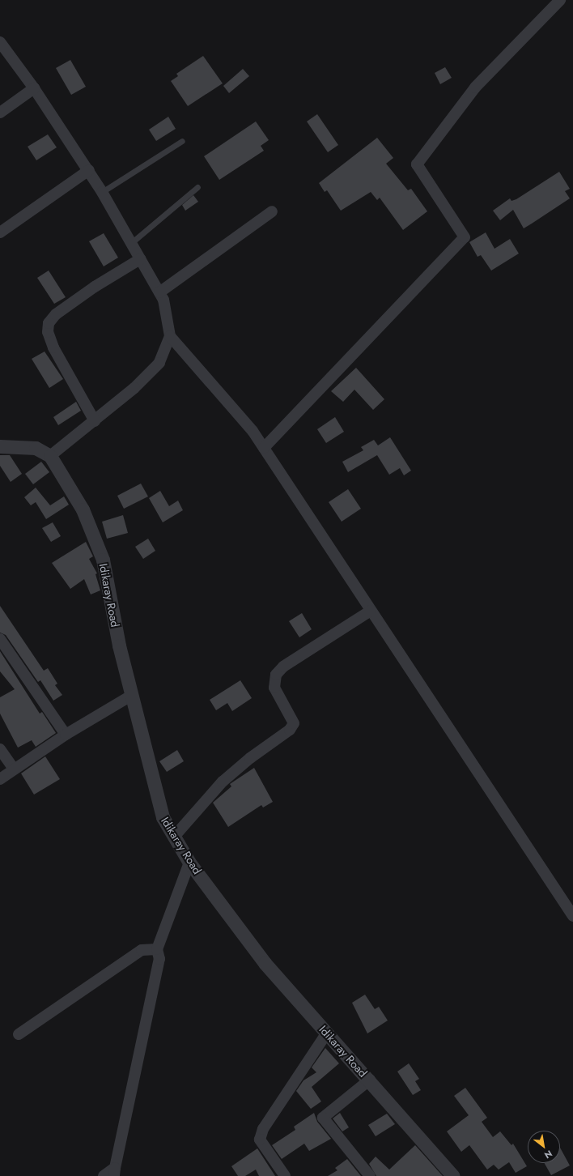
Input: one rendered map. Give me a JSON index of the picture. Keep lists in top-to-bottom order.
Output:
{
  "streets": {
    "street": ["Idikaray Road"]
  },
  "north": "bottom right"
}
